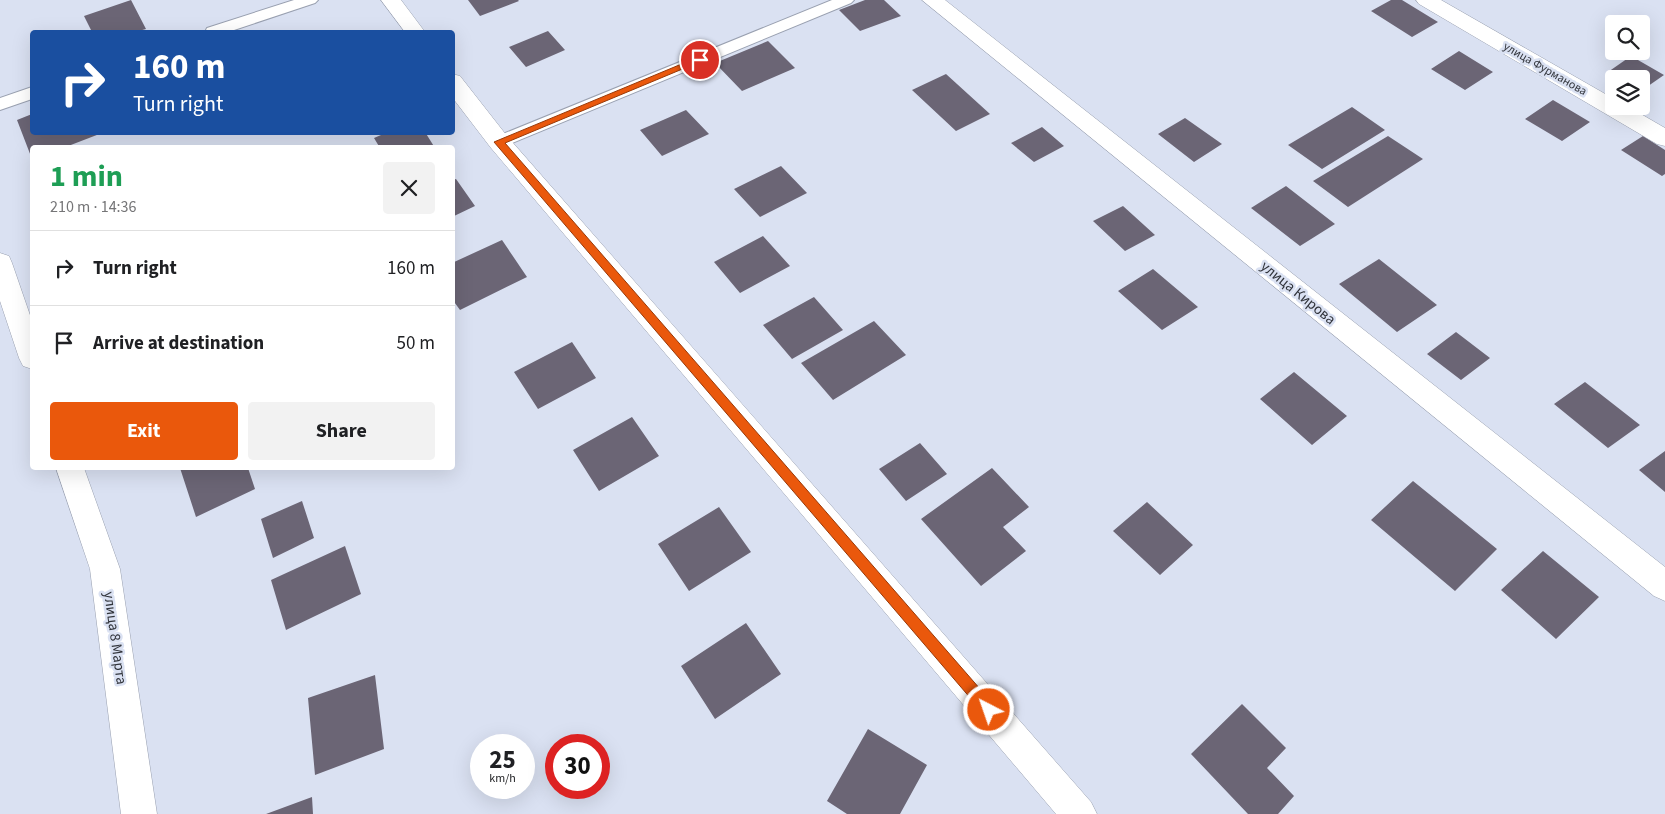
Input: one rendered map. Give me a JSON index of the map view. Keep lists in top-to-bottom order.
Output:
{
  "streets": {
    "street": ["улица Фурманова", "улица Кирова", "улица 8 Марта"]
  },
  "page": {
    "turn": ["160 m", "Turn right"],
    "heading": ["1 min", "210 m · 14:36"],
    "list": [
      {
        "name": "Turn right",
        "value": "160 m"
      },
      {
        "name": "Arrive at destination",
        "value": "50 m"
      }
    ],
    "buttons": ["Exit", "Share"],
    "speed": "25 km/h",
    "limit": "30"
  }
}
